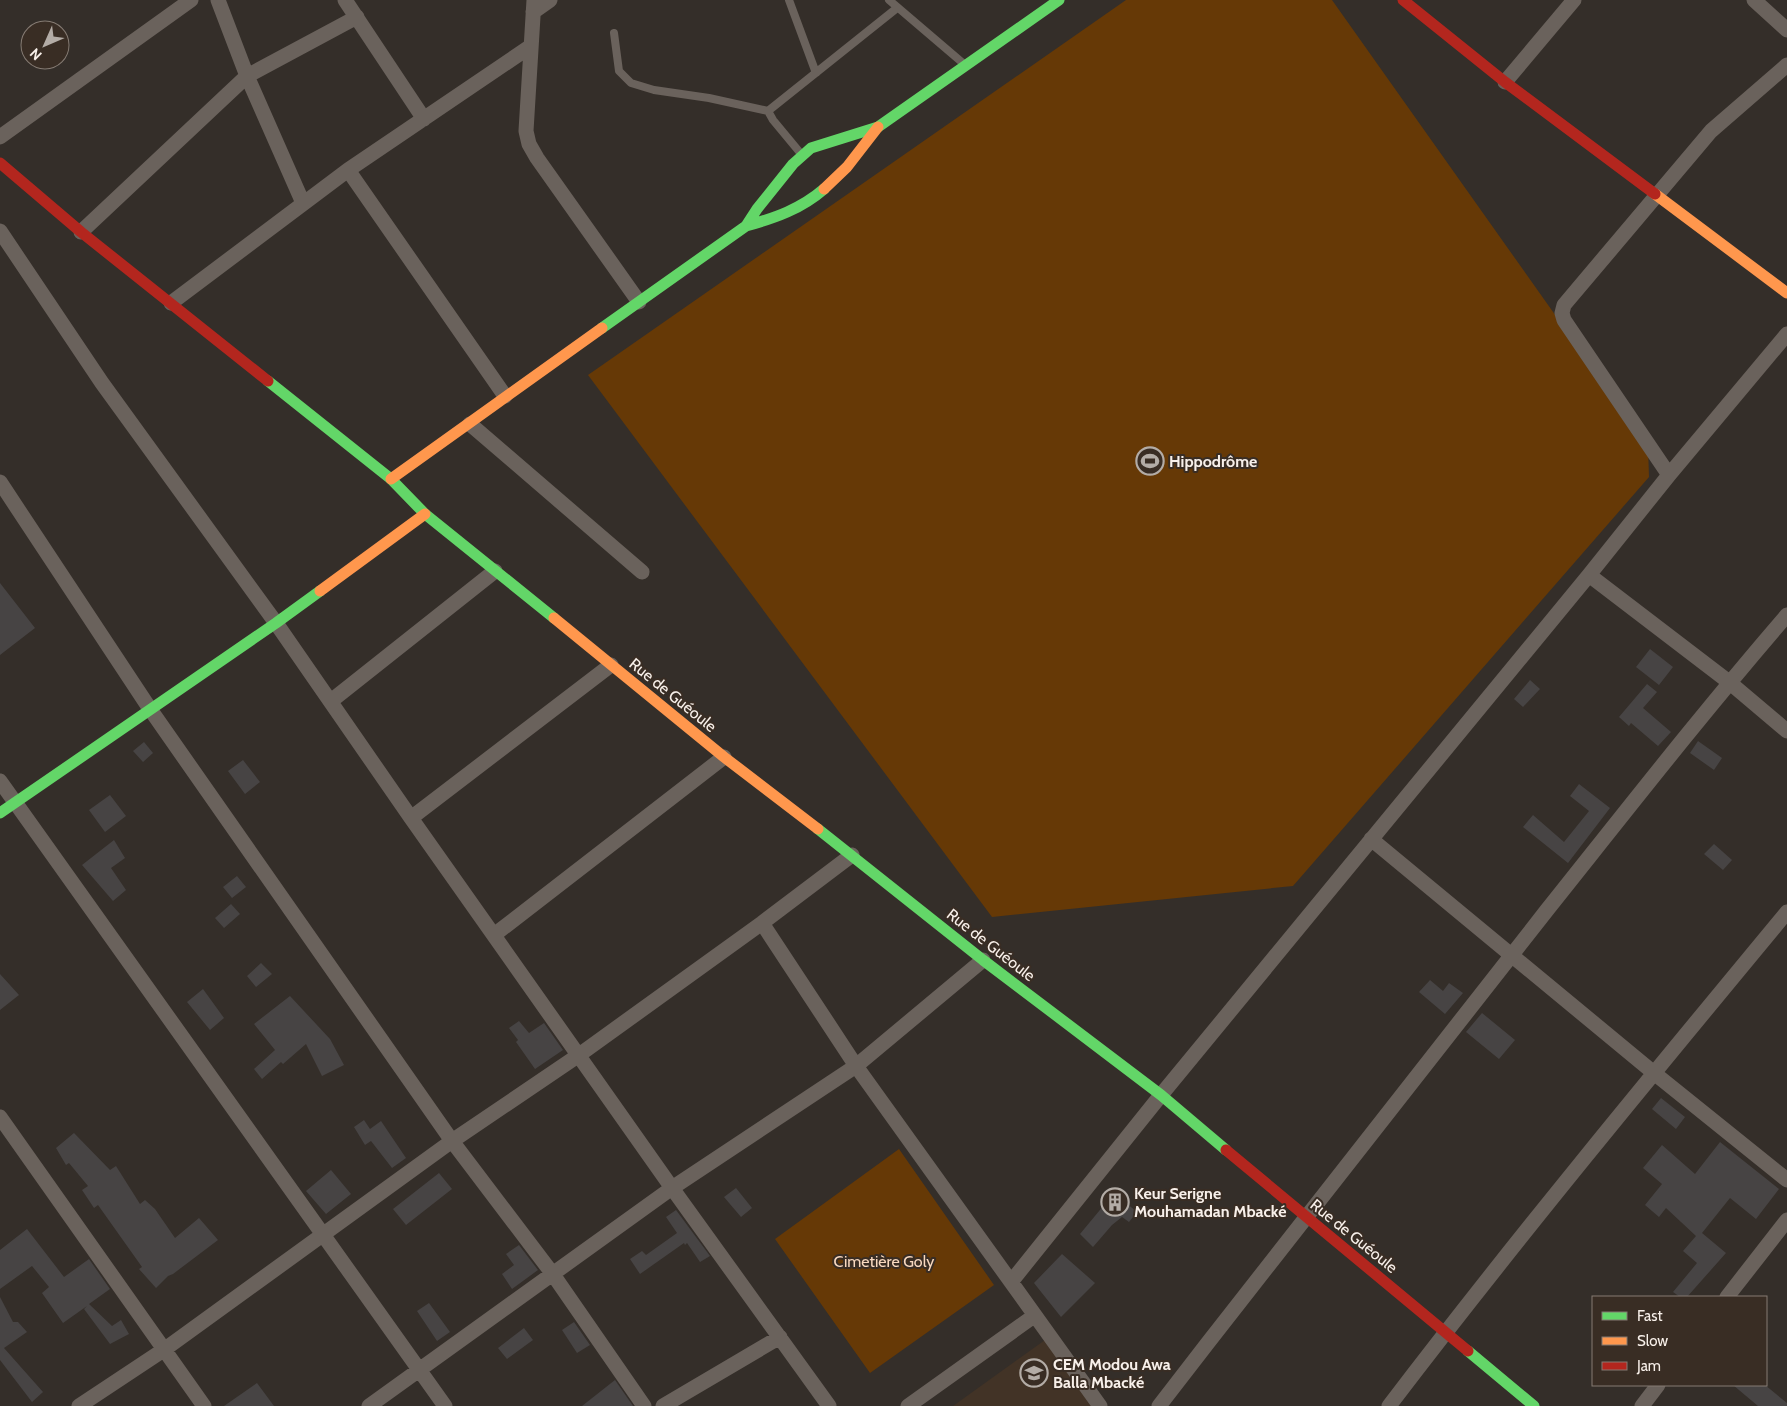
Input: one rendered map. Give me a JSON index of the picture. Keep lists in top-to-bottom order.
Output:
{
  "streets": {
    "main road": ["Rue de Guéoule"]
  },
  "parks": ["Cimetière Goly"],
  "places": {
    "sports": ["Hippodrôme"],
    "building": ["Keur Serigne Mouhamadan Mbacké"],
    "school or university": ["CEM Modou Awa Balla Mbacké"]
  },
  "legend": ["Fast", "Slow", "Jam"],
  "north": "bottom left"
}
